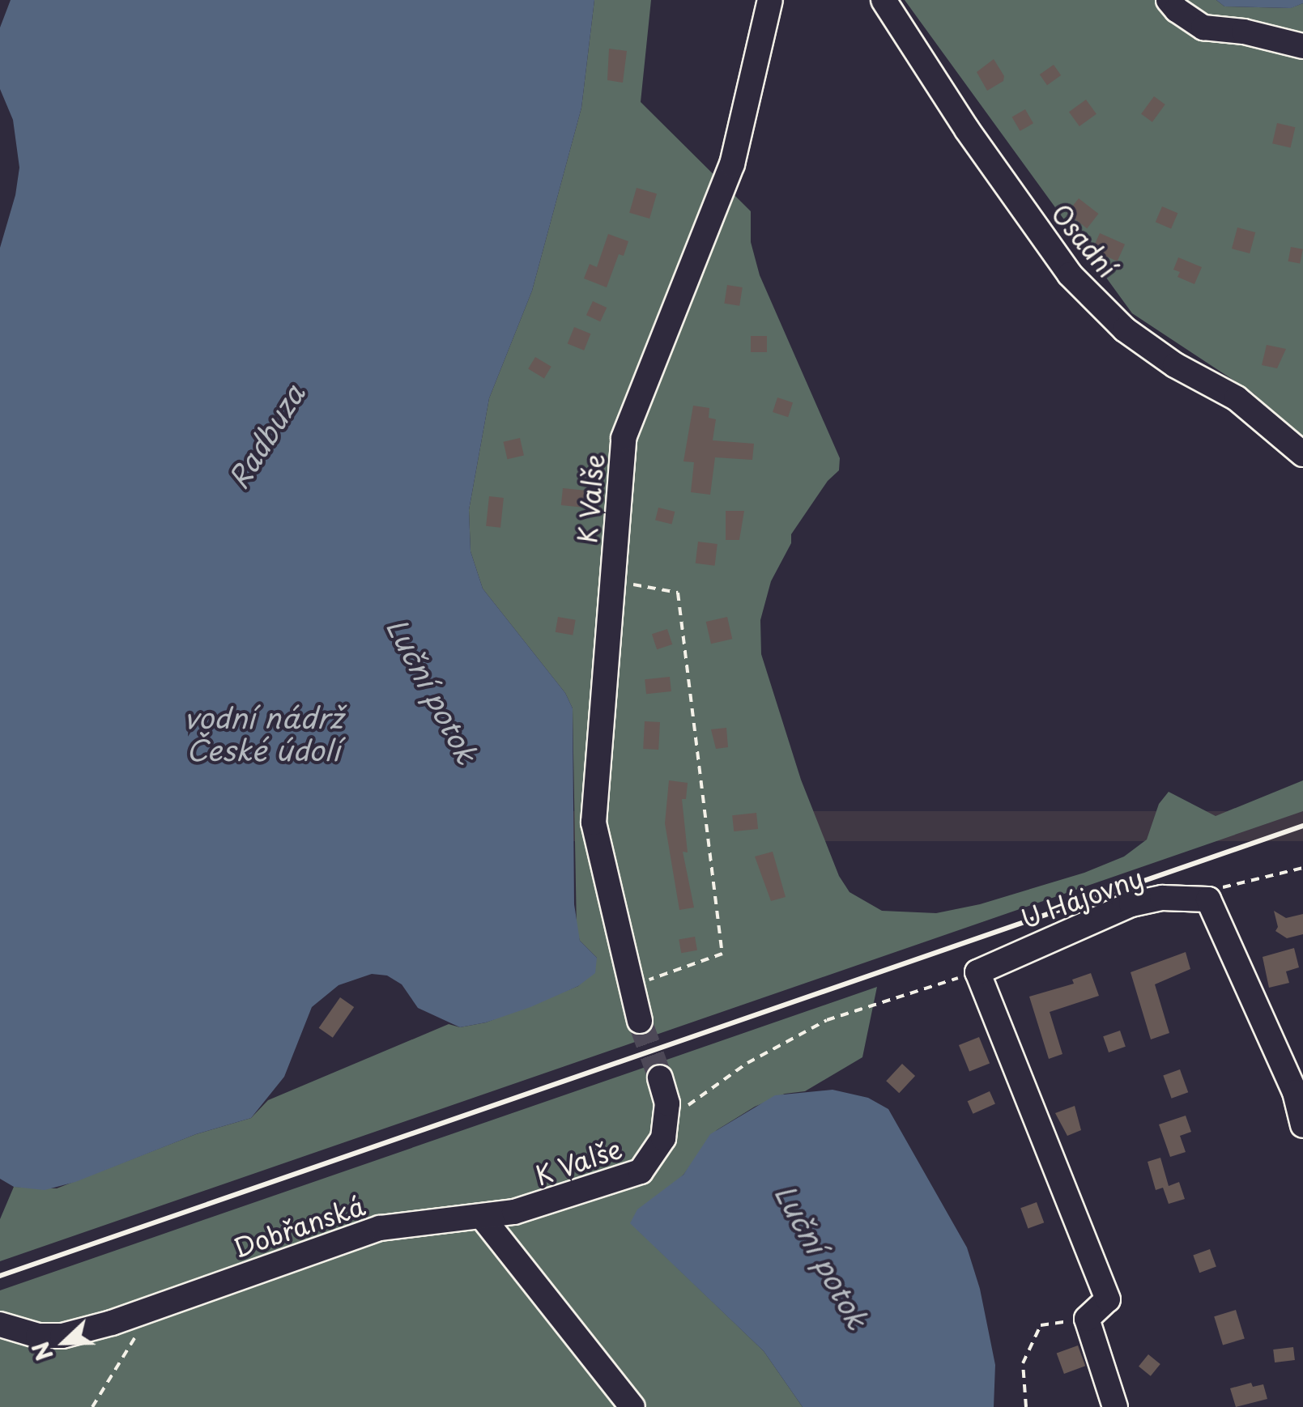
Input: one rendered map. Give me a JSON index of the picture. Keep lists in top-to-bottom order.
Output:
{
  "streets": {
    "street": [
      "Osadní",
      "K Valše",
      "U Hájovny",
      "Dobřanská"
    ]
  },
  "crossings": [
    ["K Valše", "Dobřanská"]
  ],
  "water": ["Radbuza", "Luční potok", "vodní nádrž České údolí"],
  "north": "left"
}
